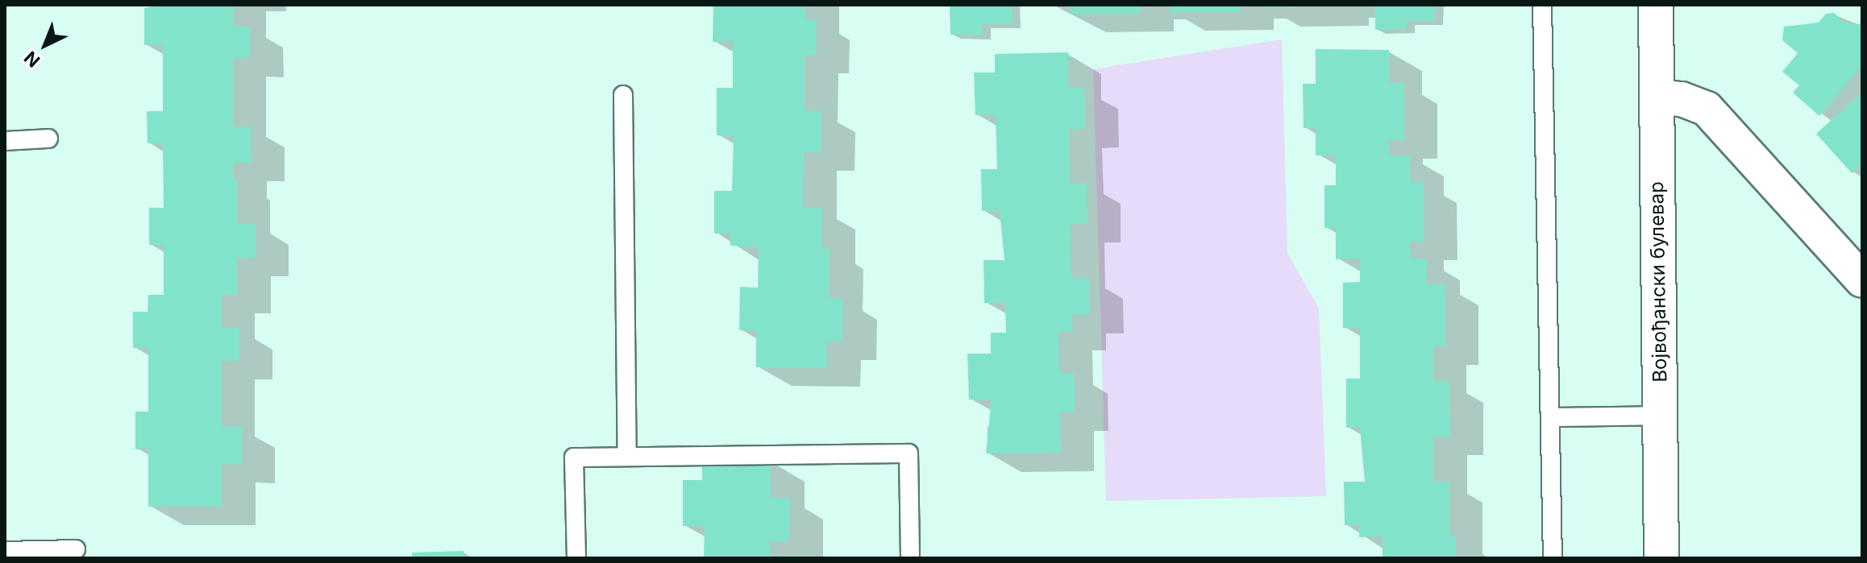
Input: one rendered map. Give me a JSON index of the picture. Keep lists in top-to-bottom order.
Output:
{
  "streets": {
    "street": ["Војвођански булевар"]
  },
  "north": "bottom left"
}
